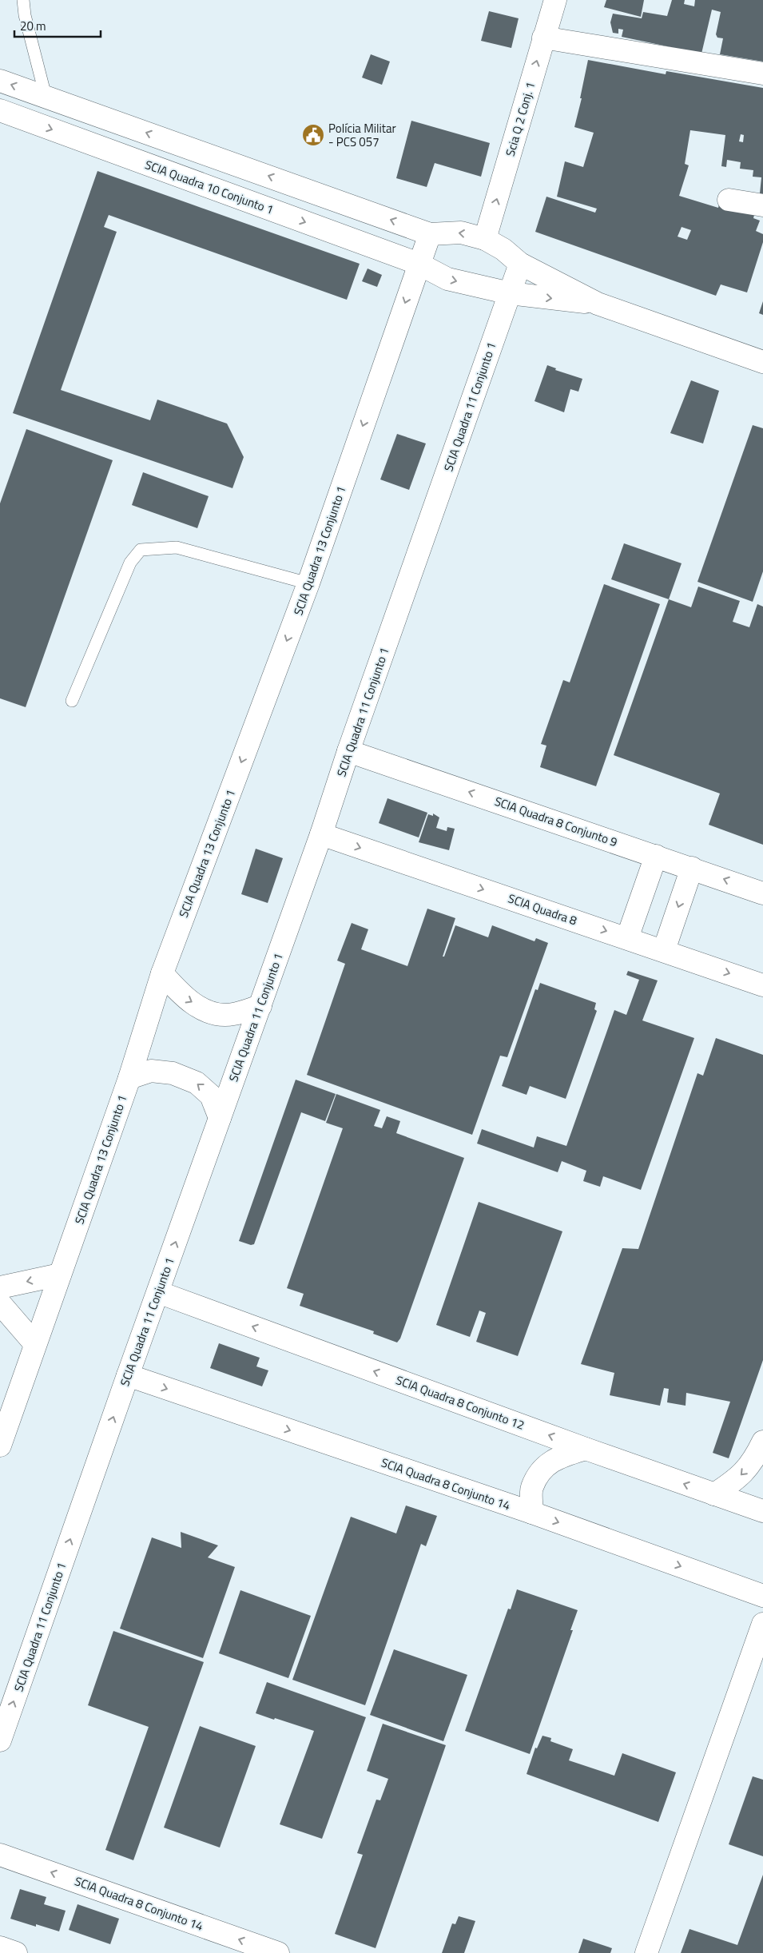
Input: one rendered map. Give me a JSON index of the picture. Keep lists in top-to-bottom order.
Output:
{
  "streets": {
    "street": [
      "Scia Q 2 Conj. 1",
      "SCIA Quadra 10 Conjunto 1",
      "SCIA Quadra 11 Conjunto 1",
      "SCIA Quadra 13 Conjunto 1",
      "SCIA Quadra 8 Conjunto 9",
      "SCIA Quadra 8",
      "SCIA Quadra 8 Conjunto 12",
      "SCIA Quadra 8 Conjunto 14"
    ]
  },
  "crossings": [
    ["SCIA Quadra 10 Conjunto 1", "SCIA Quadra 11 Conjunto 1"],
    ["SCIA Quadra 10 Conjunto 1", "SCIA Quadra 13 Conjunto 1"],
    ["SCIA Quadra 11 Conjunto 1", "SCIA Quadra 8 Conjunto 9"],
    ["SCIA Quadra 11 Conjunto 1", "SCIA Quadra 8"],
    ["SCIA Quadra 11 Conjunto 1", "SCIA Quadra 8 Conjunto 12"],
    ["SCIA Quadra 11 Conjunto 1", "SCIA Quadra 8 Conjunto 14"]
  ],
  "one_way": [
    "Scia Q 2 Conj. 1",
    "SCIA Quadra 11 Conjunto 1",
    "SCIA Quadra 13 Conjunto 1",
    "SCIA Quadra 8 Conjunto 9",
    "SCIA Quadra 8",
    "SCIA Quadra 8 Conjunto 12"
  ],
  "places": {
    "public building": ["Polícia Militar - PCS 057"]
  },
  "scale_bar": "20 m"
}
